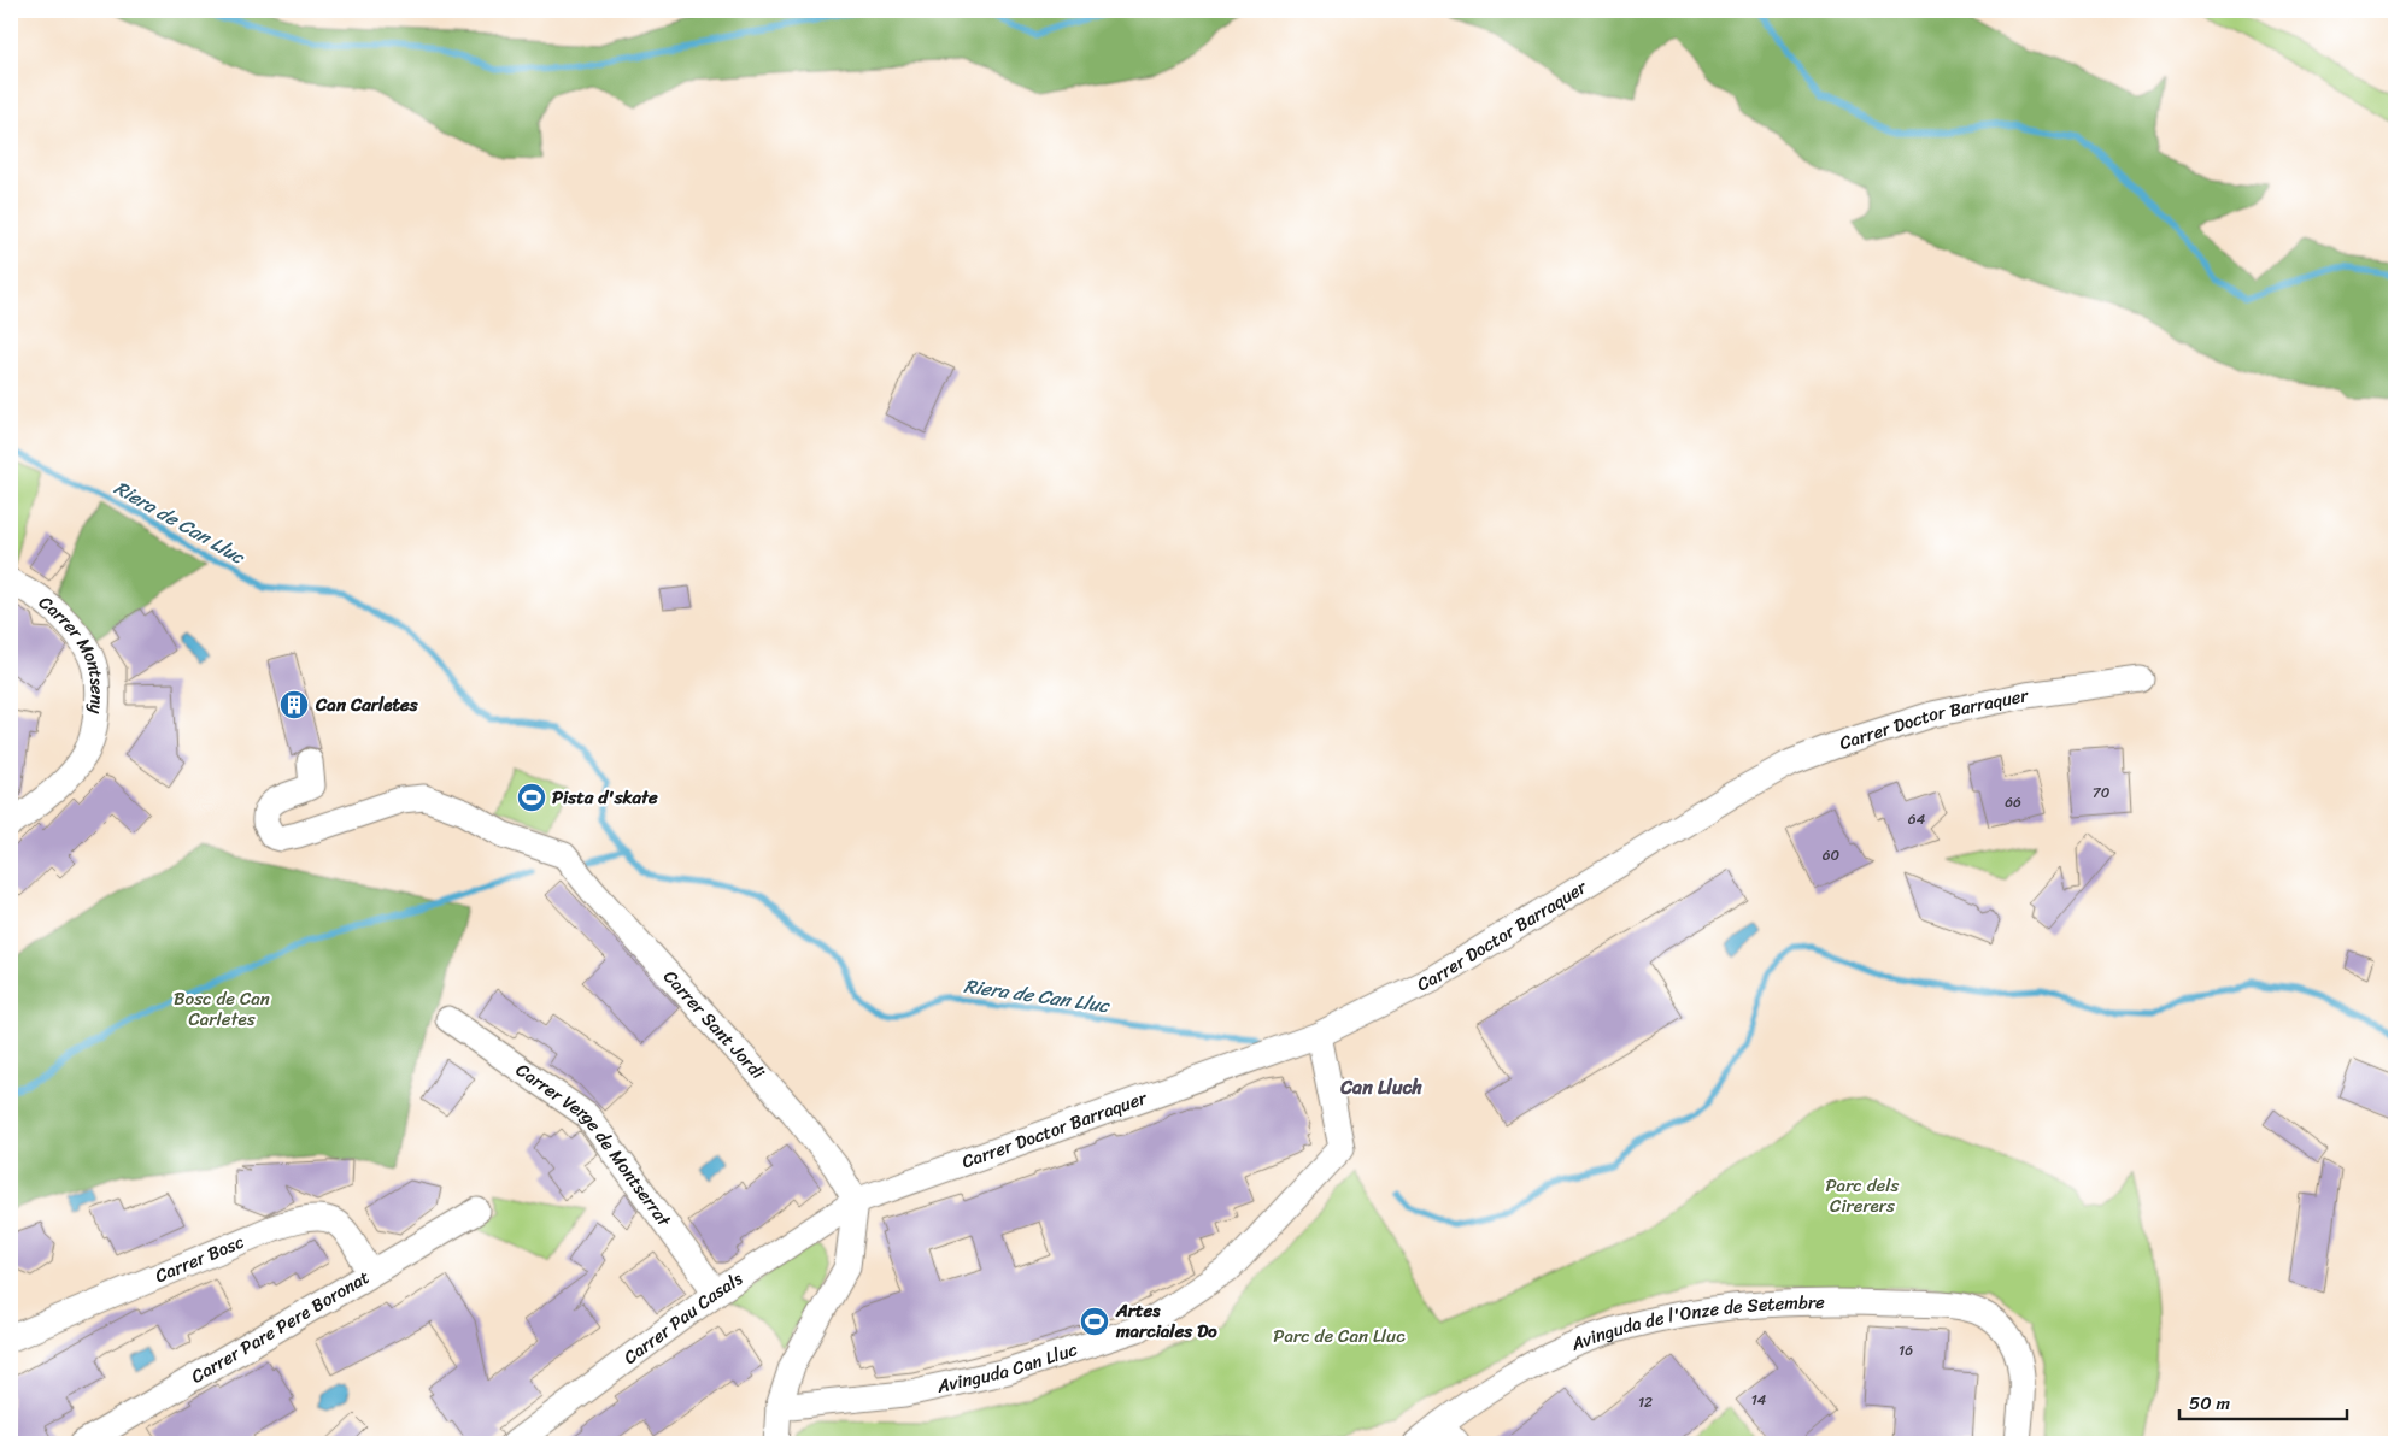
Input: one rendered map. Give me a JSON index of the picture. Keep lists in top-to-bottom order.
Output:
{
  "streets": {
    "street": [
      "Carrer Montseny",
      "Carrer Doctor Barraquer",
      "Carrer Sant Jordi",
      "Carrer Verge de Montserrat",
      "Carrer Bosc",
      "Carrer Pau Casals",
      "Carrer Pare Pere Boronat",
      "Avinguda de l'Onze de Setembre",
      "Avinguda Can Lluc"
    ]
  },
  "crossings": [
    ["Carrer Doctor Barraquer", "Carrer Sant Jordi"],
    ["Carrer Doctor Barraquer", "Carrer Pau Casals"],
    ["Carrer Doctor Barraquer", "Avinguda Can Lluc"],
    ["Carrer Sant Jordi", "Carrer Pau Casals"],
    ["Carrer Verge de Montserrat", "Carrer Pau Casals"],
    ["Carrer Bosc", "Carrer Pare Pere Boronat"]
  ],
  "districts": ["Can Lluch"],
  "water": ["Riera de Can Lluc"],
  "parks": ["Bosc de Can Carletes", "Parc dels Cirerers", "Parc de Can Lluc"],
  "places": {
    "building": ["Can Carletes"],
    "sports": ["Pista d'skate", "Artes marciales Do"]
  },
  "house_numbers": [
    "70",
    "66",
    "64",
    "60",
    "16",
    "14",
    "12"
  ],
  "scale_bar": "50 m"
}
